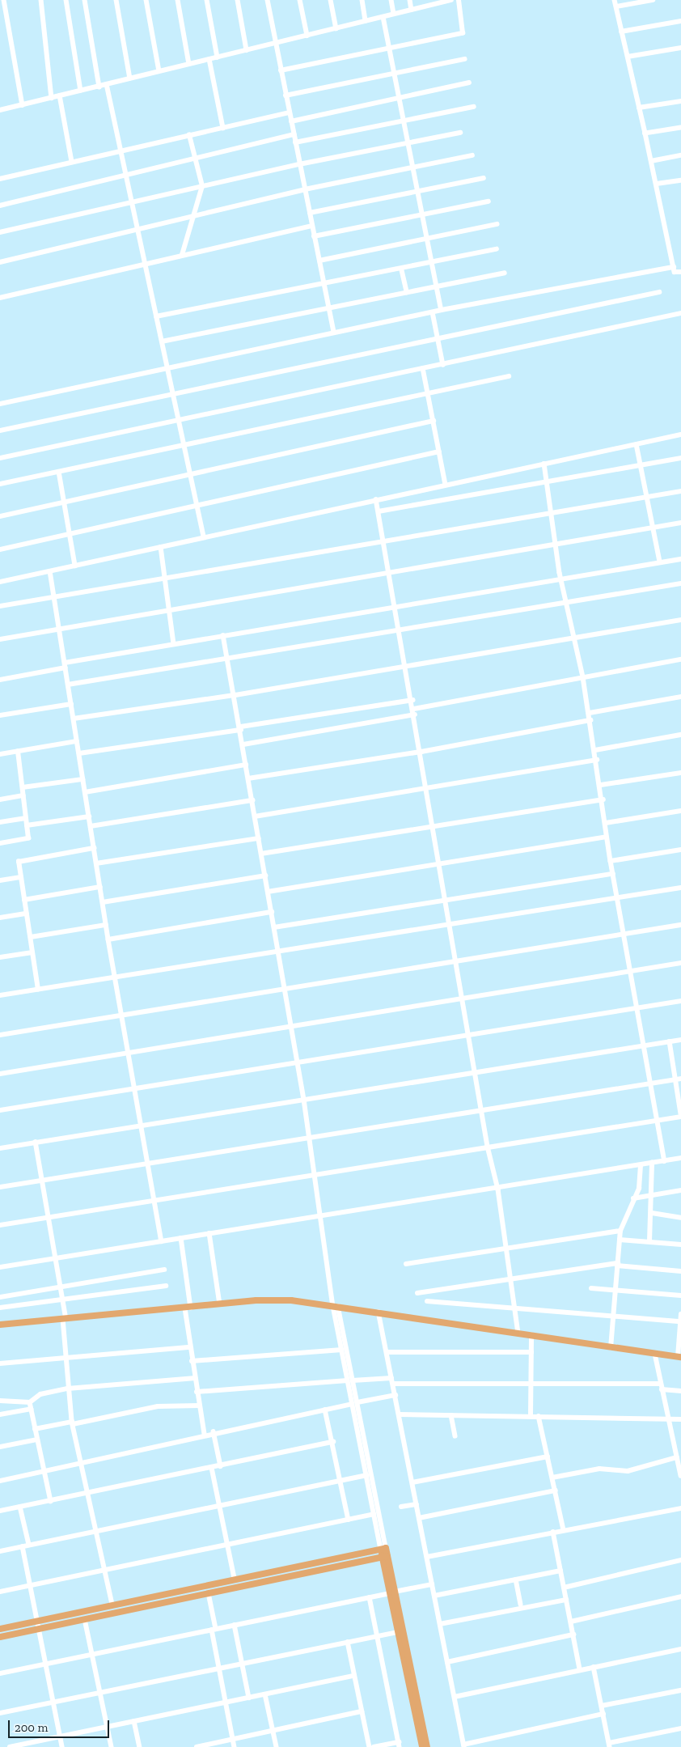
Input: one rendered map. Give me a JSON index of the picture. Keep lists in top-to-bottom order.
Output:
{
  "scale_bar": "200 m"
}
